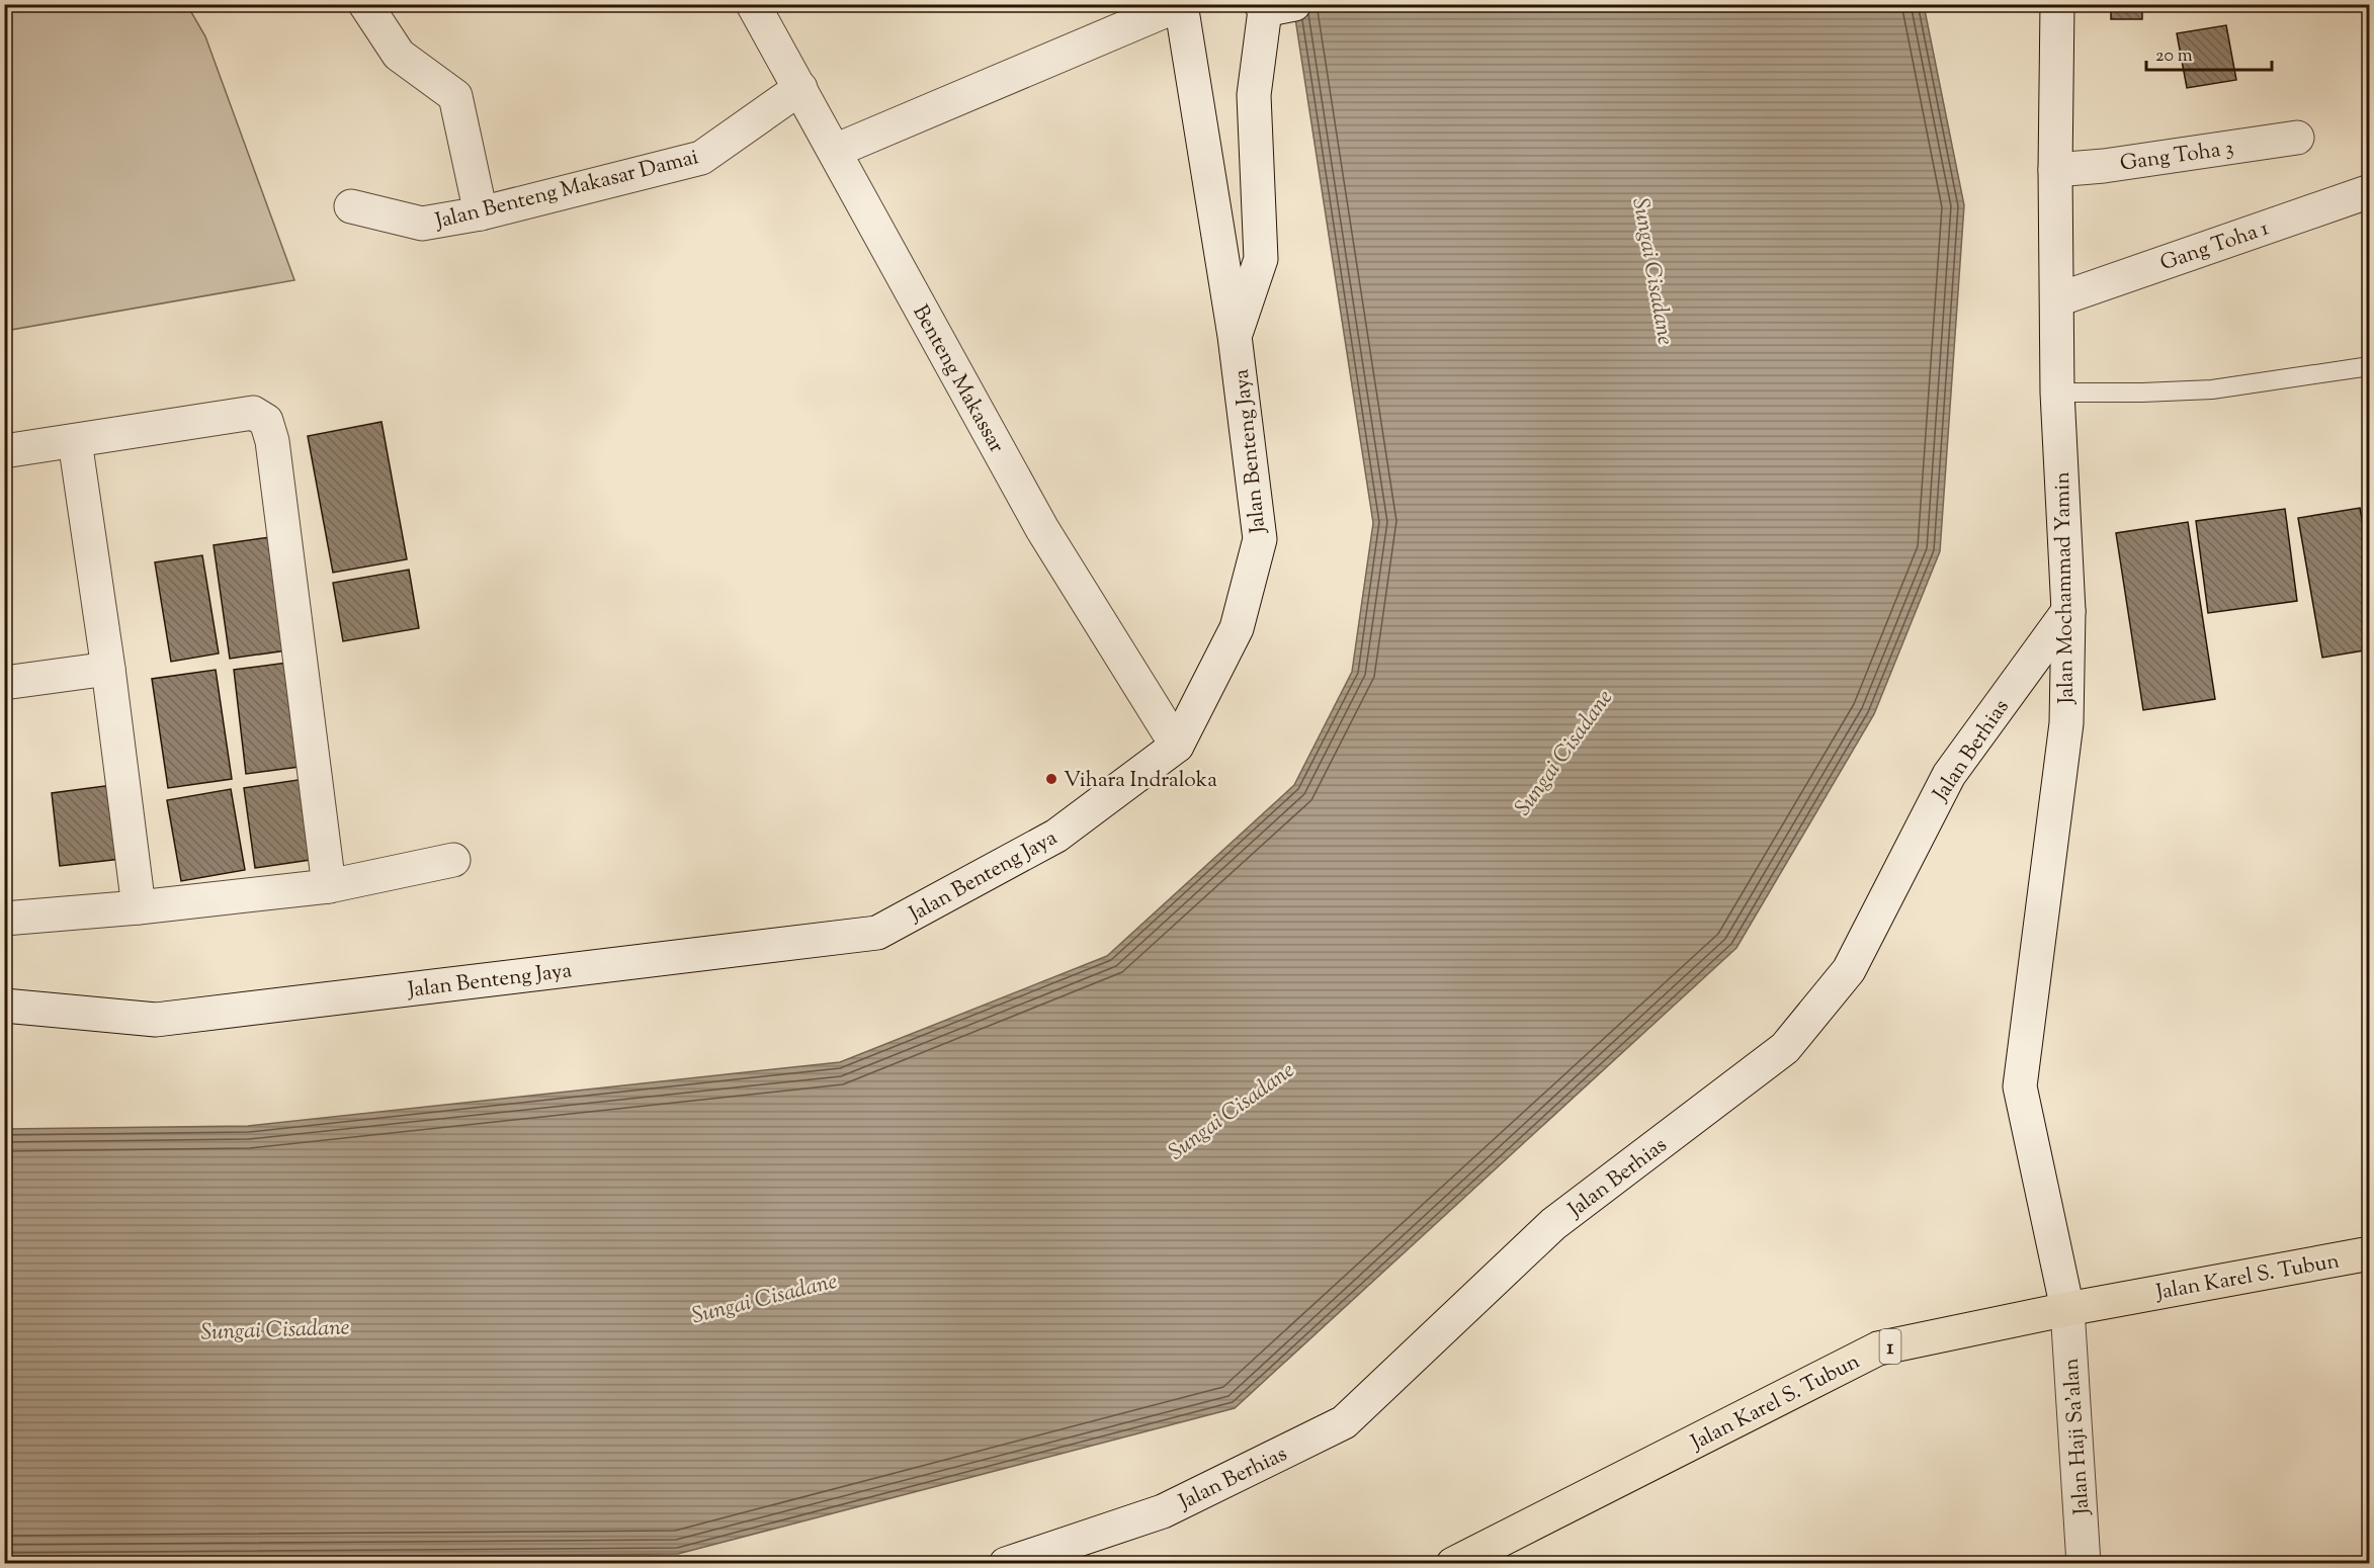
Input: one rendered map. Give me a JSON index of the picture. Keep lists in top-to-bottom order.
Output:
{
  "streets": {
    "highway": ["Jalan Karel S. Tubun", "1"],
    "street": [
      "Gang Toha 3",
      "Jalan Benteng Makasar Damai",
      "Gang Toha 1",
      "Benteng Makassar",
      "Jalan Benteng Jaya",
      "Jalan Mochammad Yamin",
      "Jalan Berhias",
      "Jalan Haji Sa'alan"
    ]
  },
  "crossings": [
    ["Gang Toha 3", "Jalan Mochammad Yamin"],
    ["Jalan Benteng Makasar Damai", "Benteng Makassar"],
    ["Gang Toha 1", "Jalan Mochammad Yamin"],
    ["Benteng Makassar", "Jalan Benteng Jaya"],
    ["Jalan Mochammad Yamin", "Jalan Berhias"],
    ["Jalan Mochammad Yamin", "Jalan Karel S. Tubun"],
    ["Jalan Mochammad Yamin", "Jalan Haji Sa'alan"],
    ["Jalan Karel S. Tubun", "Jalan Haji Sa'alan"]
  ],
  "water": ["Sungai Cisadane"],
  "places": ["Vihara Indraloka"],
  "scale_bar": "20 m"
}
